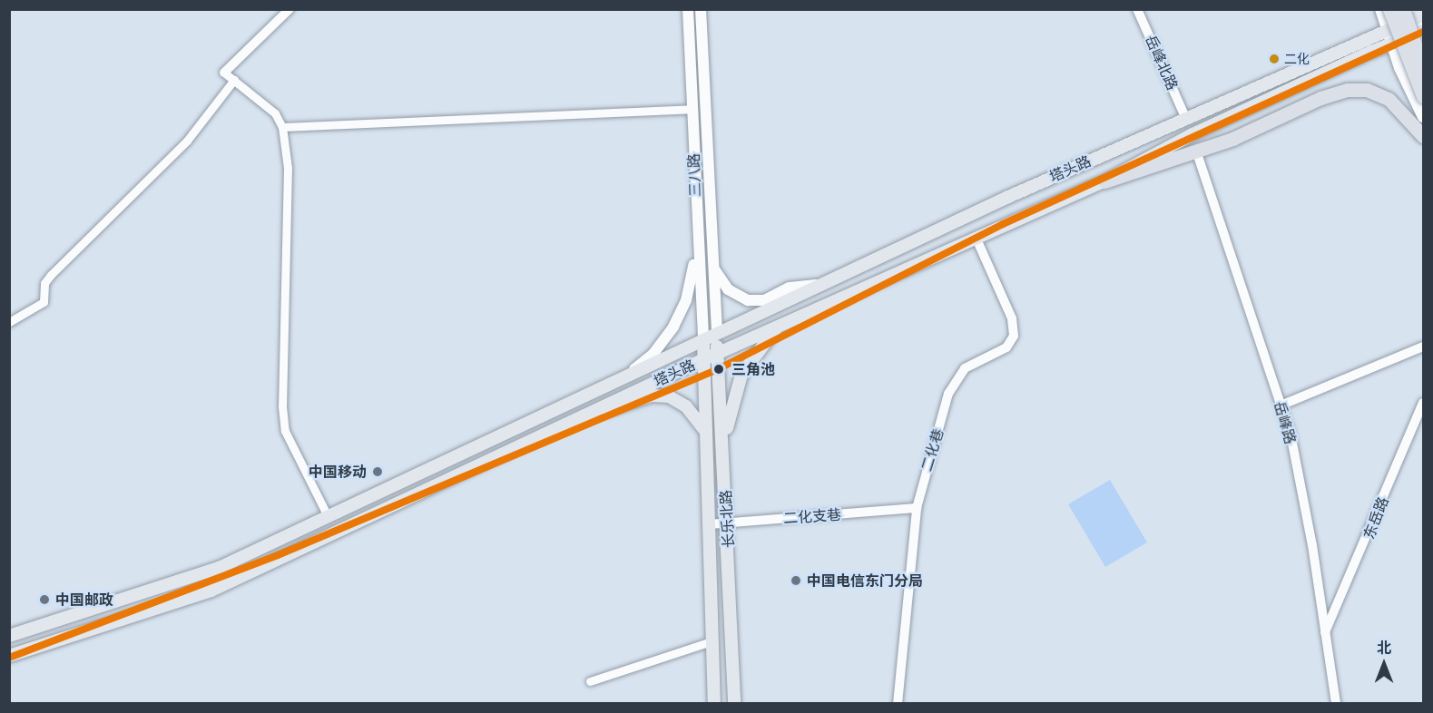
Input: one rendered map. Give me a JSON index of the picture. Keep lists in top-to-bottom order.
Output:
{
  "streets": {
    "main road": ["塔头路", "三八路", "长乐北路"],
    "street": [
      "岳峰北路",
      "岳峰路",
      "二化巷",
      "二化支巷",
      "东岳路"
    ]
  },
  "crossings": [
    ["岳峰北路", "塔头路"],
    ["塔头路", "三八路"],
    ["塔头路", "二化巷"],
    ["塔头路", "长乐北路"],
    ["三八路", "长乐北路"],
    ["岳峰路", "东岳路"],
    ["二化巷", "二化支巷"],
    ["二化支巷", "长乐北路"]
  ],
  "places": [
    "二化",
    "三角池",
    "中国移动",
    "中国电信东门分局",
    "中国邮政"
  ],
  "north": "top"
}
